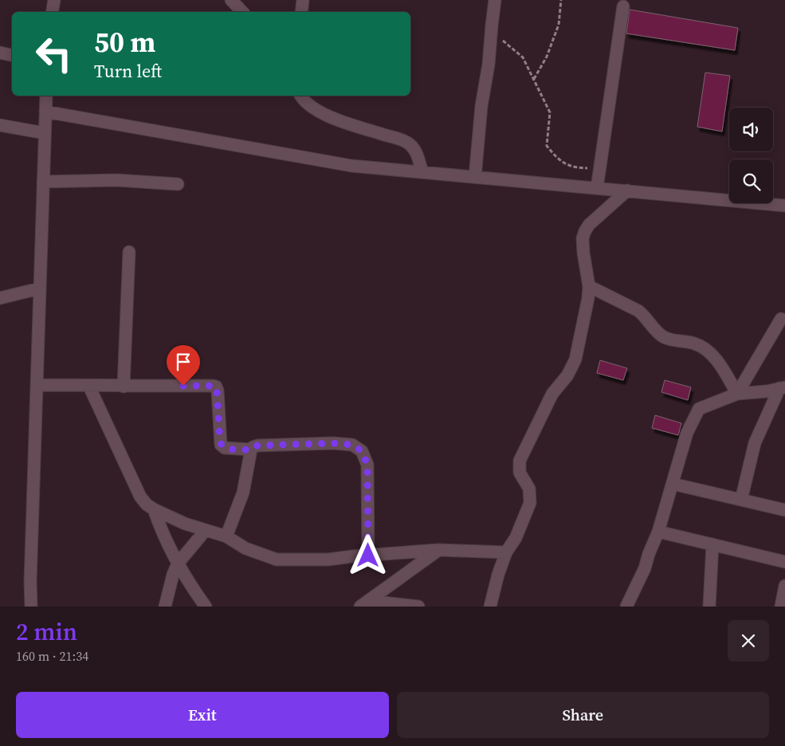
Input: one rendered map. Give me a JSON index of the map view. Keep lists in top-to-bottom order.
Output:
{
  "page": {
    "turn": ["50 m", "Turn left"],
    "heading": ["2 min", "160 m · 21:34"],
    "buttons": ["Exit", "Share"]
  }
}
